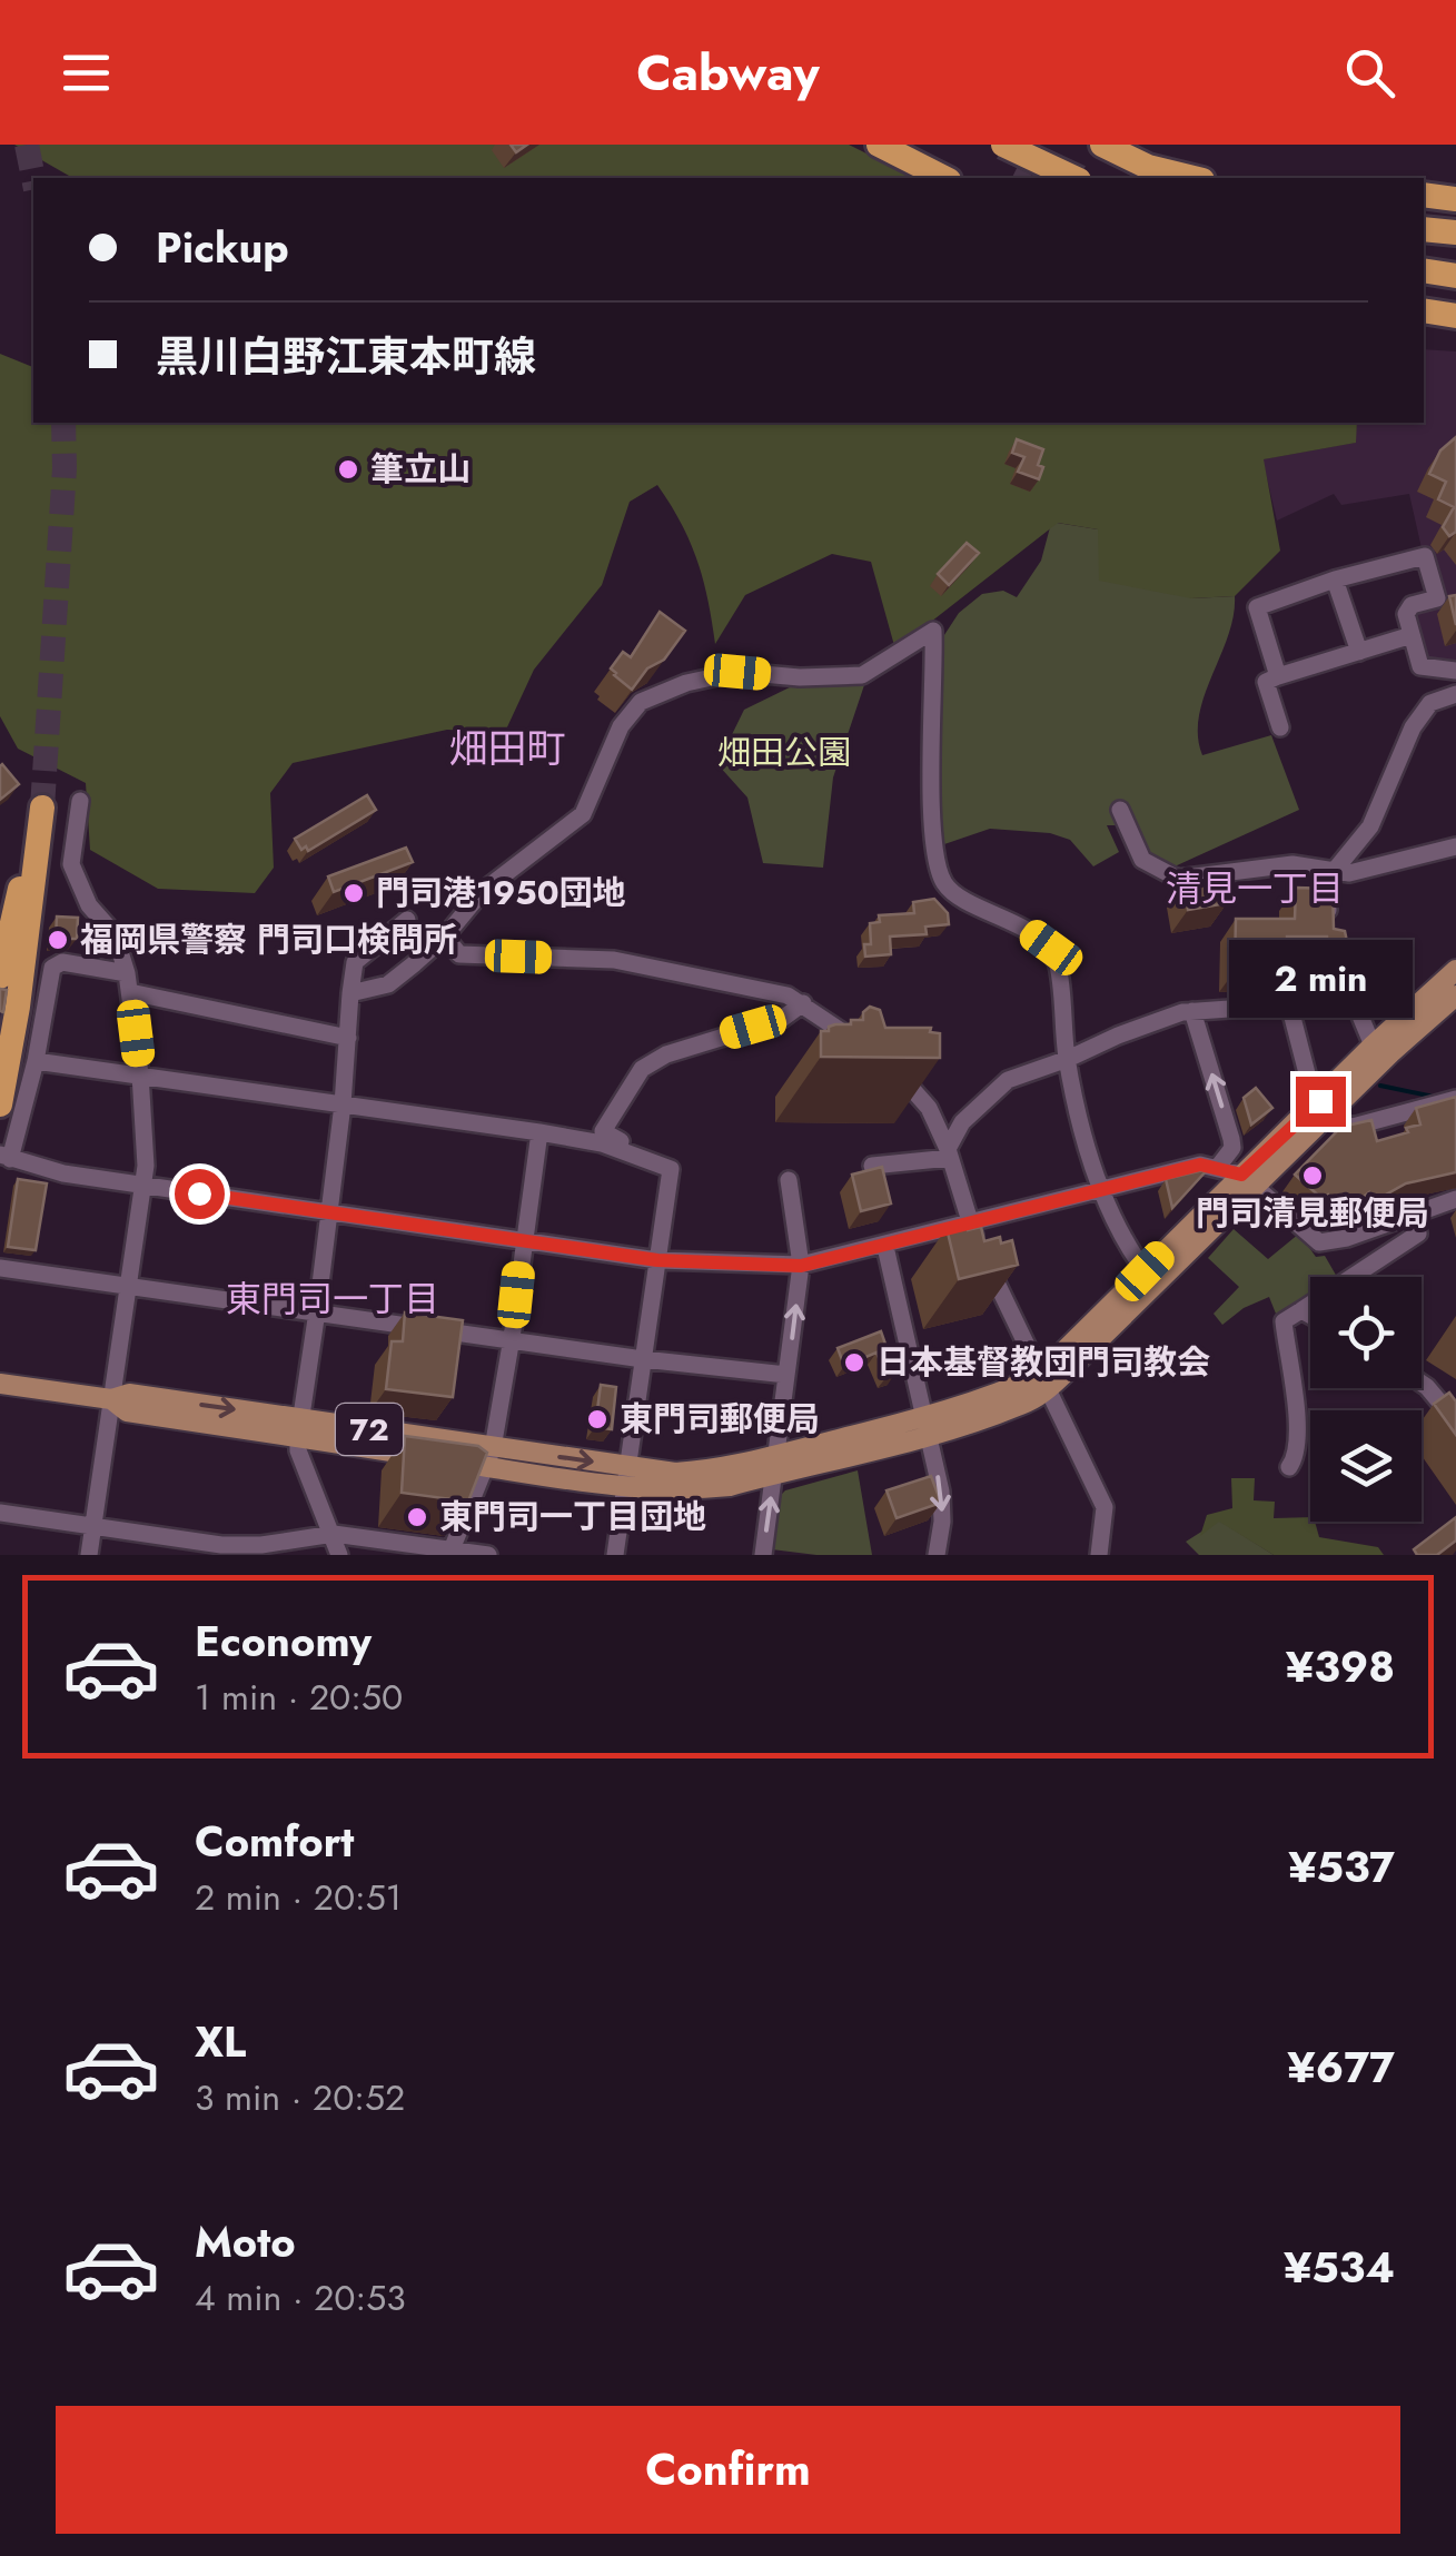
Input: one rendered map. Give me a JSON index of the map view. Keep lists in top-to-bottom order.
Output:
{
  "streets": {
    "main road": ["72"]
  },
  "districts": ["畑田町", "清見一丁目", "東門司一丁目"],
  "parks": ["畑田公園"],
  "places": [
    "筆立山",
    "門司港1950団地",
    "福岡県警察 門司口検問所",
    "門司清見郵便局",
    "日本基督教団門司教会",
    "東門司郵便局",
    "東門司一丁目団地"
  ],
  "page": {
    "header": "Cabway",
    "banner": ["Pickup", "黒川白野江東本町線"],
    "bubble": "2 min",
    "list": [
      {
        "name": "Economy",
        "note": "1 min · 20:50",
        "value": "¥398"
      },
      {
        "name": "Comfort",
        "note": "2 min · 20:51",
        "value": "¥537"
      },
      {
        "name": "XL",
        "note": "3 min · 20:52",
        "value": "¥677"
      },
      {
        "name": "Moto",
        "note": "4 min · 20:53",
        "value": "¥534"
      }
    ],
    "buttons": "Confirm"
  }
}
